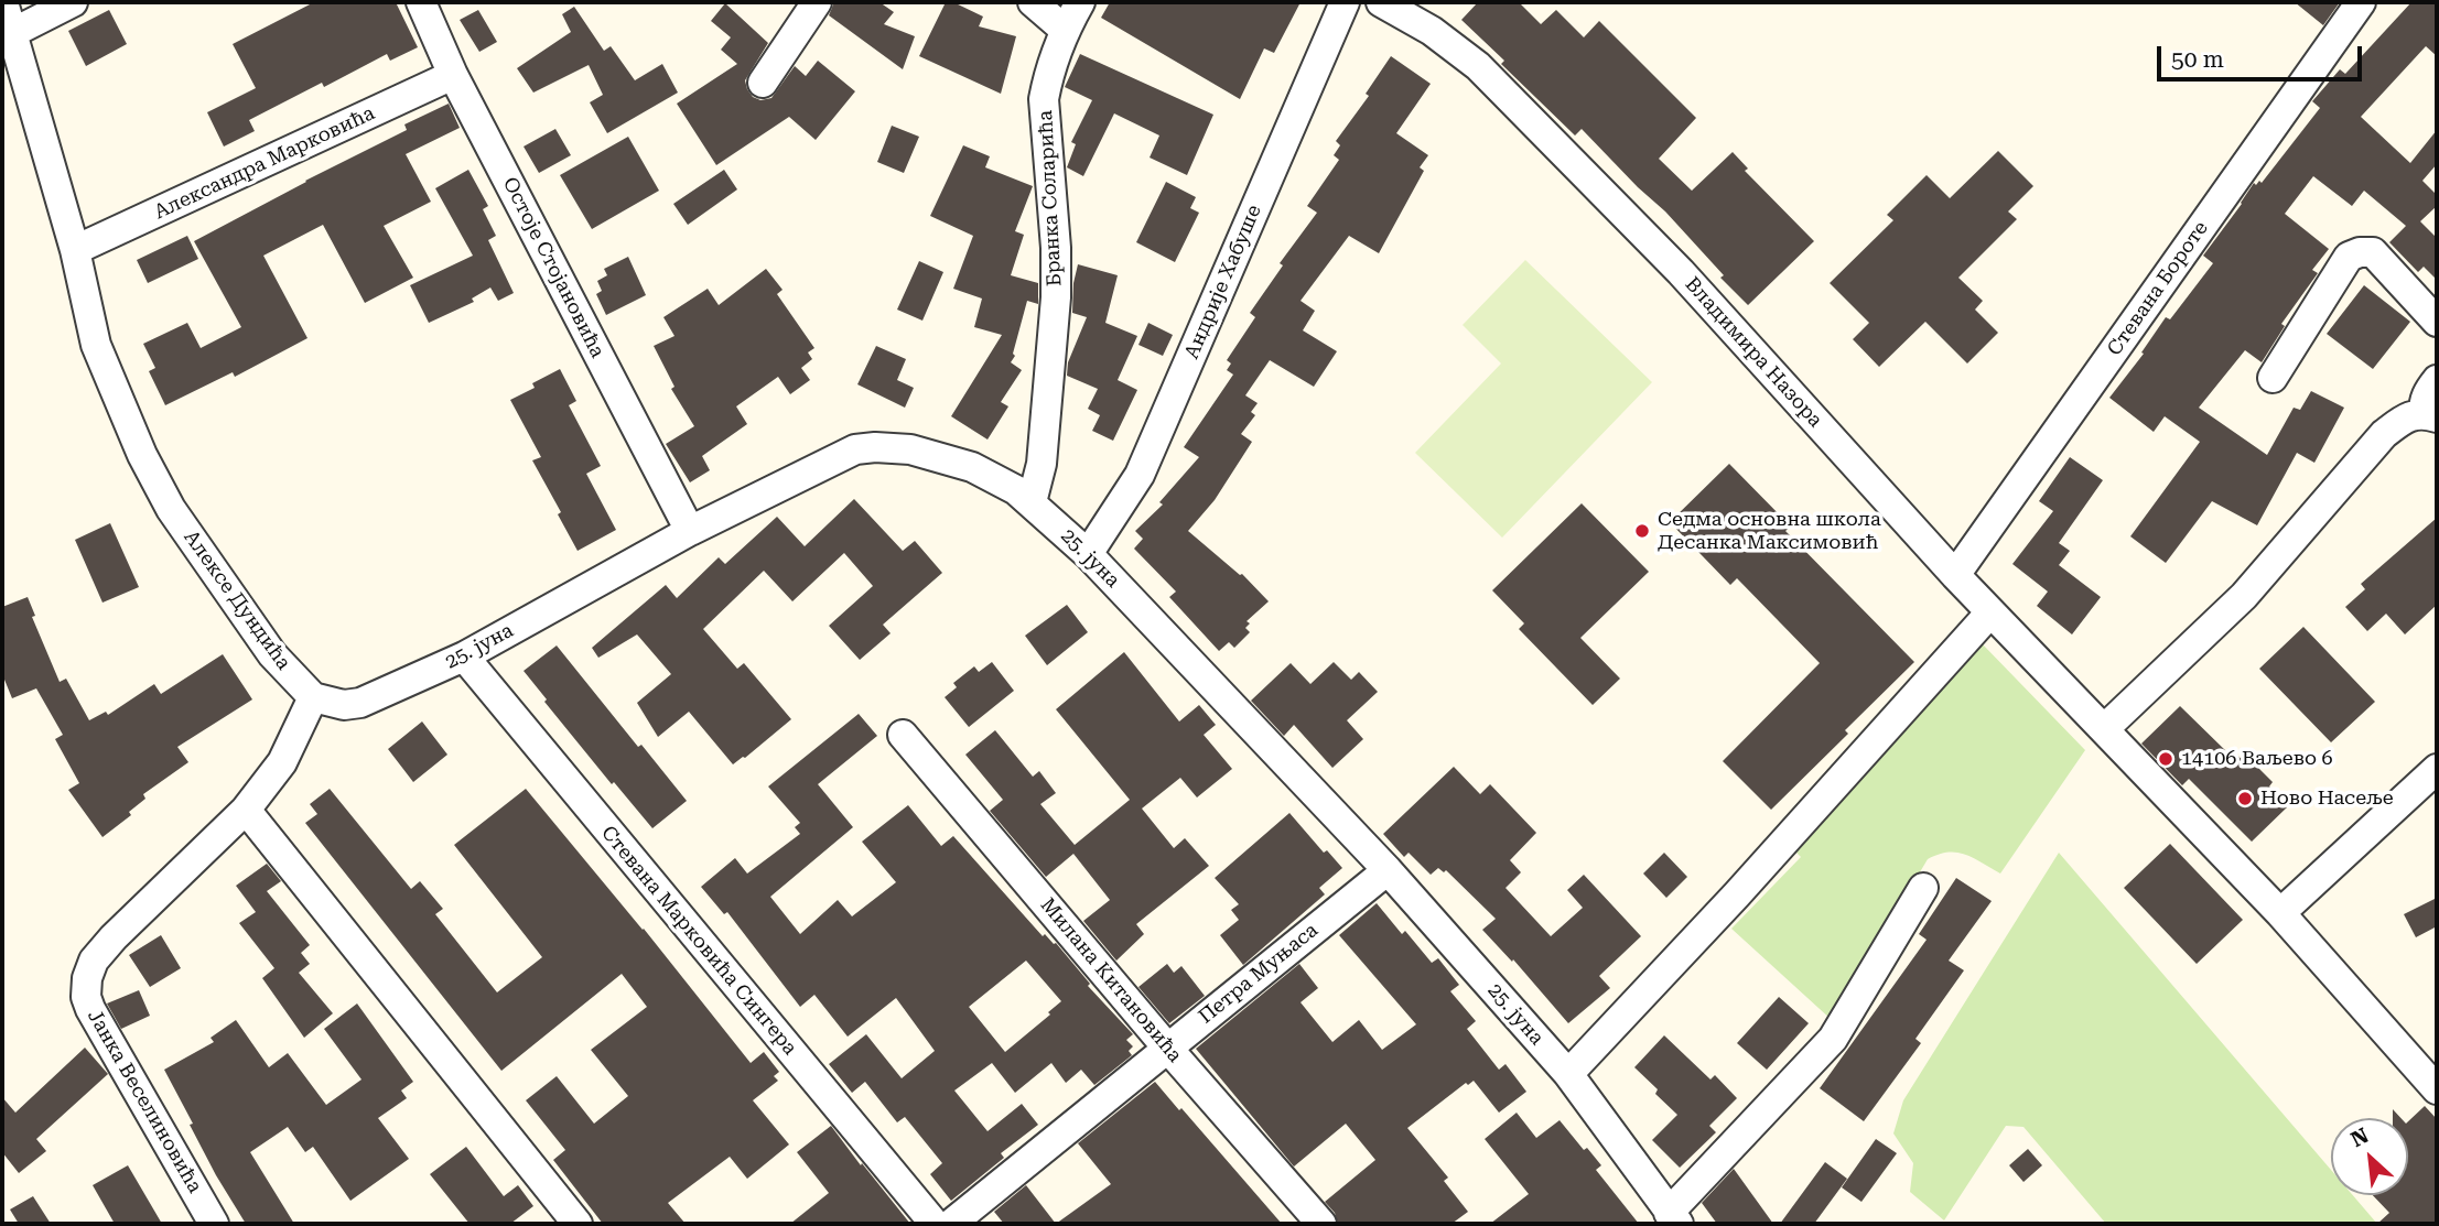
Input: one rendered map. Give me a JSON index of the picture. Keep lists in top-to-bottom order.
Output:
{
  "streets": {
    "street": [
      "Александра Марковића",
      "Бранка Соларића",
      "Остоје Стојановића",
      "Андрије Хабуше",
      "Стевана Бороте",
      "Владимира Назора",
      "25. јуна",
      "Алексе Дундића",
      "Стевана Марковића Сингера",
      "Петра Муњаса",
      "Милана Китановића",
      "Јанка Веселиновића"
    ]
  },
  "crossings": [
    ["Александра Марковића", "Остоје Стојановића"],
    ["Александра Марковића", "Алексе Дундића"],
    ["Бранка Соларића", "25. јуна"],
    ["Остоје Стојановића", "25. јуна"],
    ["Андрије Хабуше", "25. јуна"],
    ["Стевана Бороте", "Владимира Назора"],
    ["25. јуна", "Алексе Дундића"],
    ["25. јуна", "Стевана Марковића Сингера"],
    ["25. јуна", "Петра Муњаса"],
    ["Петра Муњаса", "Милана Китановића"]
  ],
  "places": ["Седма основна школа Десанка Максимовић", "14106 Ваљево 6", "Ново Насеље"],
  "scale_bar": "50 m",
  "north": "top left"
}
